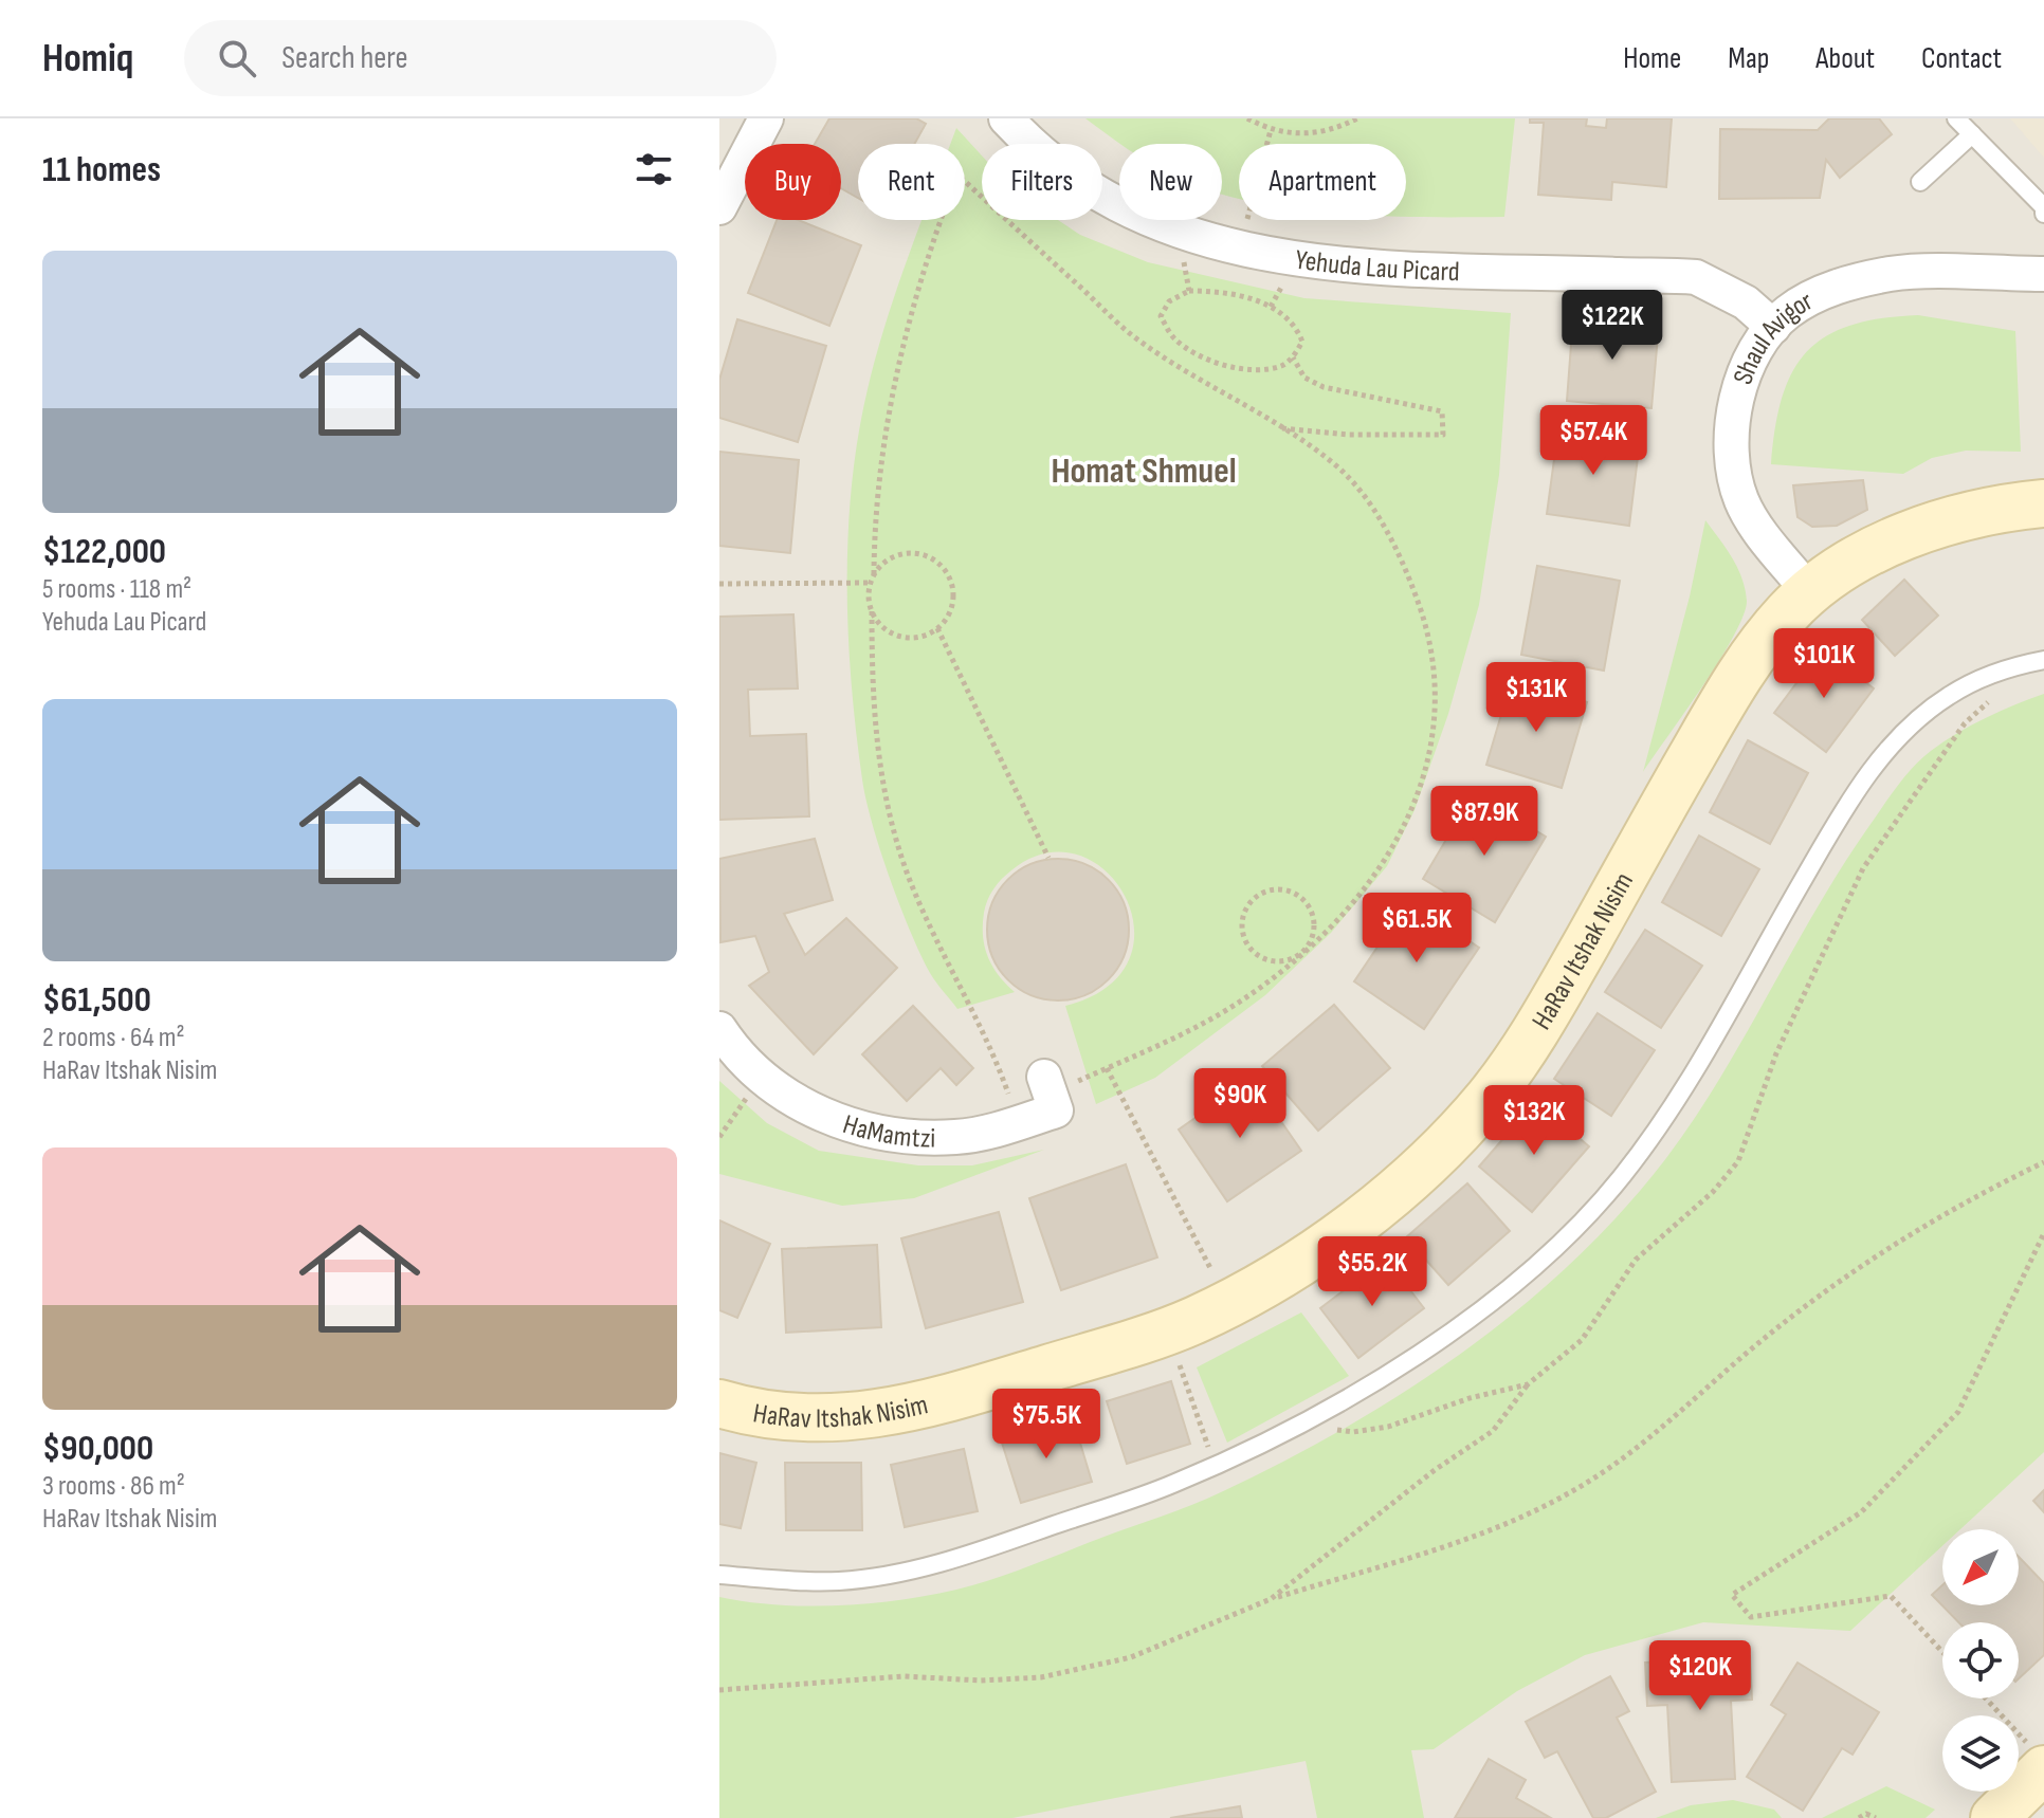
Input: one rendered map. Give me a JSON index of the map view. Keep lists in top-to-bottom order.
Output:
{
  "streets": {
    "street": [
      "Yehuda Lau Picard",
      "Shaul Avigor",
      "HaRav Itshak Nisim",
      "HaMamtzi"
    ]
  },
  "crossings": [
    ["Yehuda Lau Picard", "Shaul Avigor"],
    ["Shaul Avigor", "HaRav Itshak Nisim"]
  ],
  "districts": ["Homat Shmuel"],
  "north": "bottom left",
  "page": {
    "header": "Homiq",
    "search": "Search here",
    "nav": [
      "Home",
      "Map",
      "About",
      "Contact"
    ],
    "heading": "11 homes",
    "chip": [
      "Buy",
      "Rent",
      "Filters",
      "New",
      "Apartment"
    ],
    "list": [
      {
        "name": "$122,000",
        "note": "5 rooms · 118 m² · Yehuda Lau Picard"
      },
      {
        "name": "$61,500",
        "note": "2 rooms · 64 m² · HaRav Itshak Nisim"
      },
      {
        "name": "$90,000",
        "note": "3 rooms · 86 m² · HaRav Itshak Nisim"
      }
    ],
    "price": [
      "$122K",
      "$57.4K",
      "$101K",
      "$131K",
      "$87.9K",
      "$61.5K",
      "$90K",
      "$132K",
      "$55.2K",
      "$75.5K",
      "$120K"
    ]
  }
}
